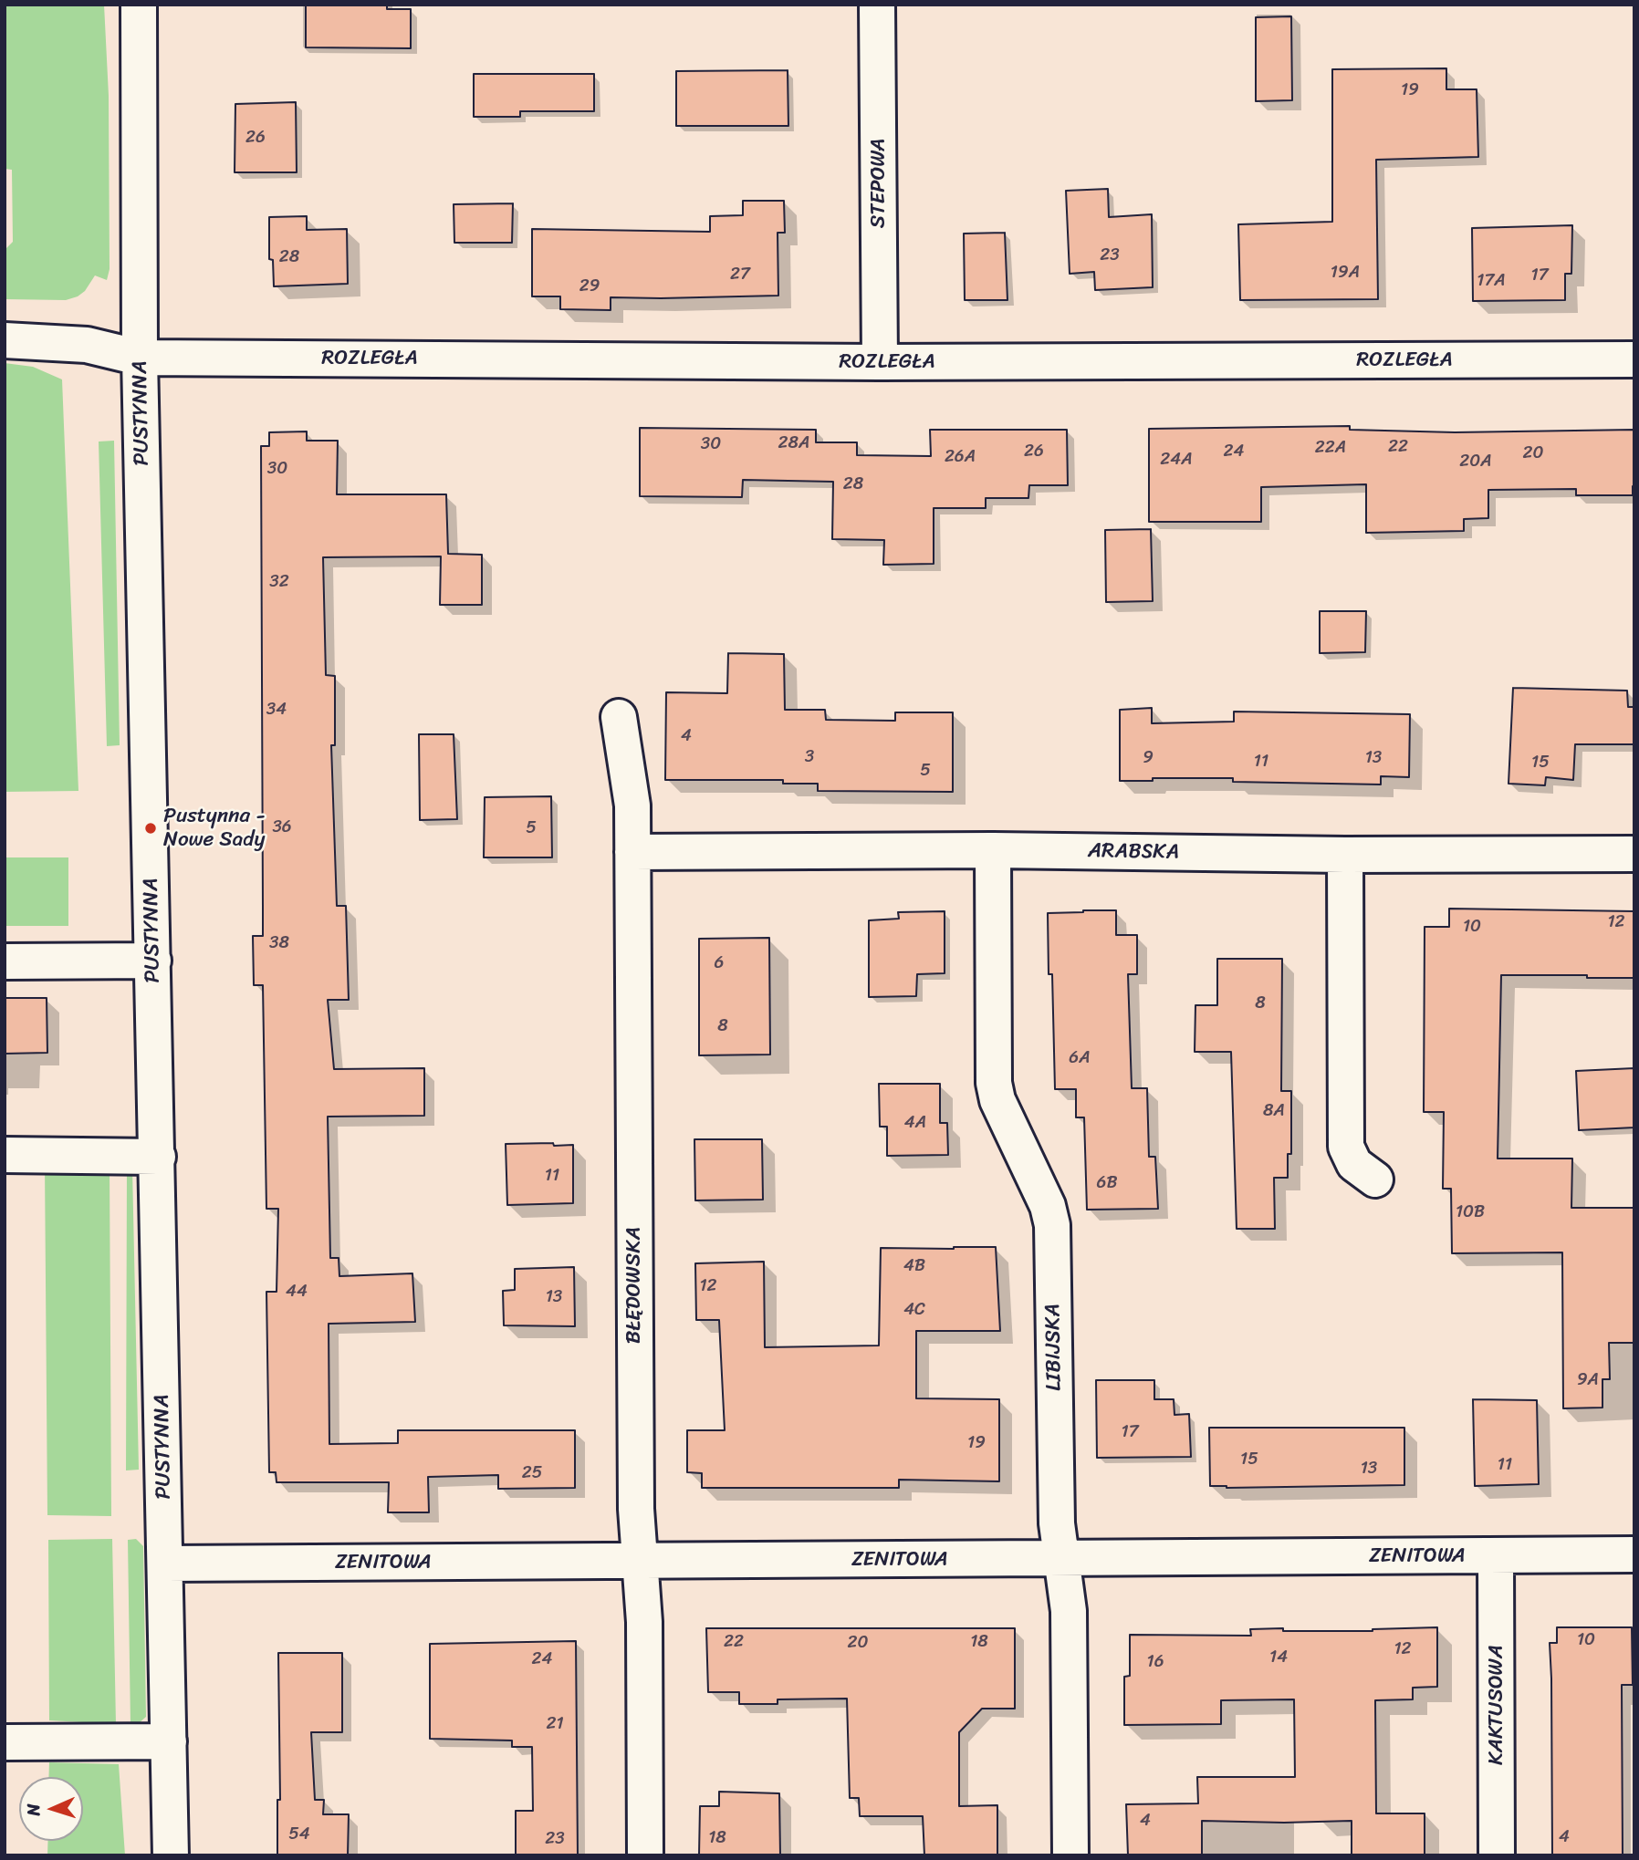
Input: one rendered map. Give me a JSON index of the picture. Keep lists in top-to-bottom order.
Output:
{
  "streets": {
    "street": [
      "STEPOWA",
      "ROZLEGŁA",
      "PUSTYNNA",
      "ARABSKA",
      "BŁĘDOWSKA",
      "LIBIJSKA",
      "ZENITOWA",
      "KAKTUSOWA"
    ]
  },
  "crossings": [
    ["STEPOWA", "ROZLEGŁA"],
    ["ROZLEGŁA", "PUSTYNNA"],
    ["PUSTYNNA", "ZENITOWA"],
    ["ARABSKA", "BŁĘDOWSKA"],
    ["ARABSKA", "LIBIJSKA"],
    ["BŁĘDOWSKA", "ZENITOWA"],
    ["LIBIJSKA", "ZENITOWA"],
    ["ZENITOWA", "KAKTUSOWA"]
  ],
  "places": ["Pustynna - Nowe Sady"],
  "house_numbers": [
    "19",
    "26",
    "23",
    "28",
    "19A",
    "27",
    "17",
    "17A",
    "29",
    "28A",
    "30",
    "22",
    "22A",
    "26",
    "24",
    "20",
    "26A",
    "24A",
    "20A",
    "30",
    "28",
    "32",
    "34",
    "4",
    "3",
    "9",
    "13",
    "11",
    "15",
    "5",
    "36",
    "5",
    "12",
    "10",
    "38",
    "6",
    "8",
    "8",
    "6A",
    "8A",
    "4A",
    "11",
    "6B",
    "10B",
    "4B",
    "12",
    "44",
    "13",
    "4C",
    "9A",
    "17",
    "19",
    "15",
    "11",
    "13",
    "25",
    "10",
    "22",
    "18",
    "20",
    "12",
    "14",
    "24",
    "16",
    "21",
    "4",
    "54",
    "4",
    "18",
    "23"
  ],
  "north": "left"
}
